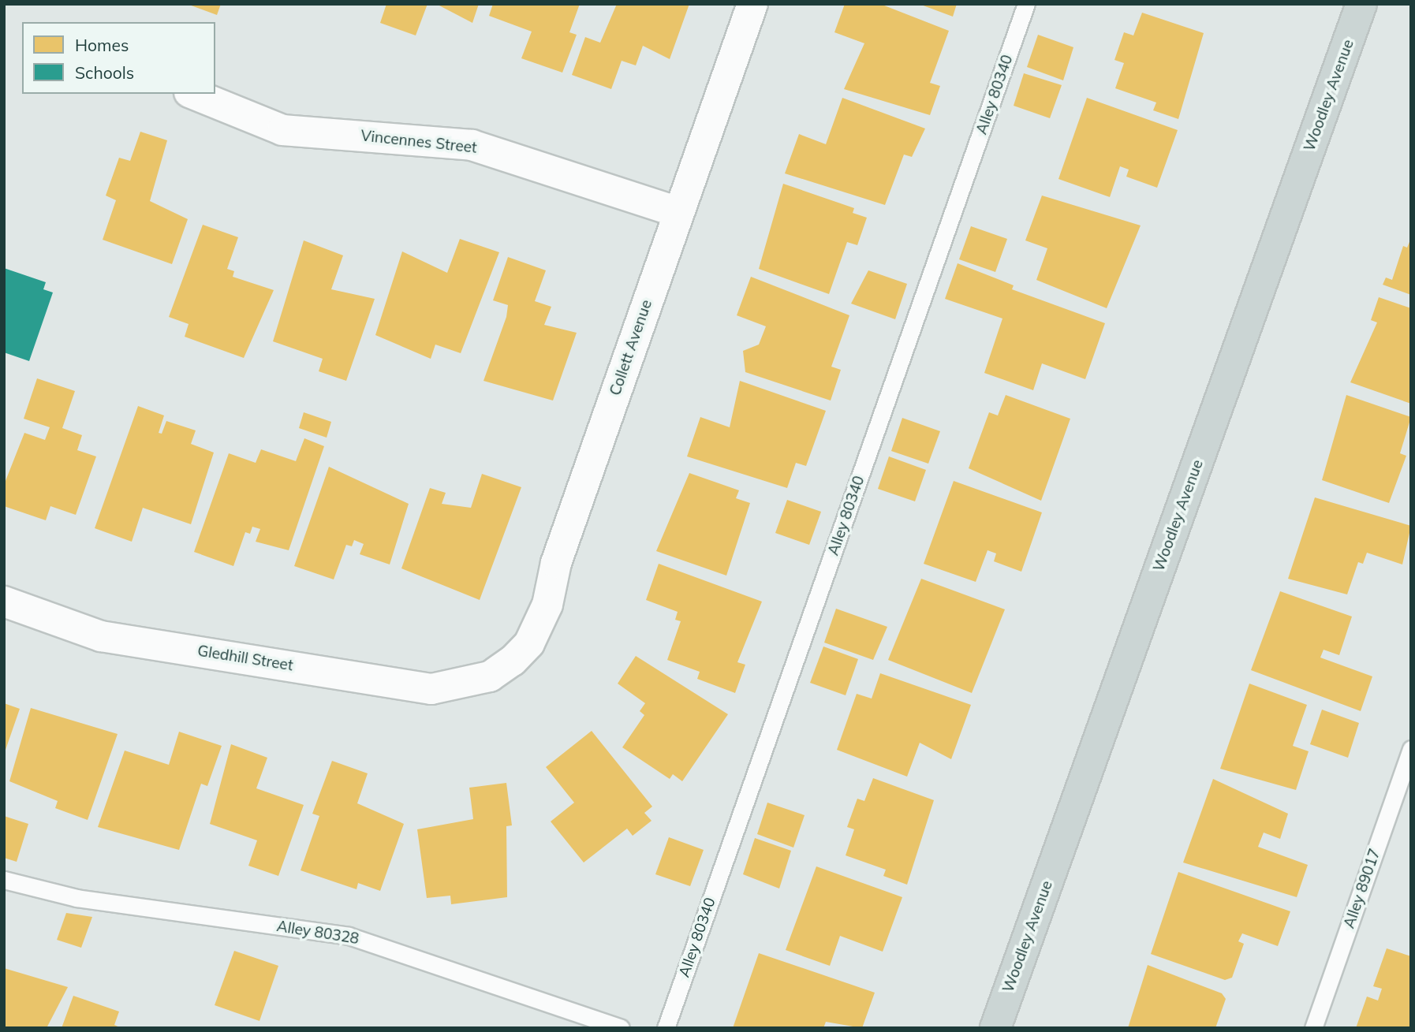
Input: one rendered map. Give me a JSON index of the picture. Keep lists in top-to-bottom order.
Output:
{
  "streets": {
    "main road": ["Woodley Avenue"],
    "street": ["Vincennes Street", "Collett Avenue", "Gledhill Street"],
    "lane": ["Alley 80340", "Alley 89017", "Alley 80328"]
  },
  "crossings": [
    ["Vincennes Street", "Collett Avenue"],
    ["Collett Avenue", "Gledhill Street"]
  ],
  "legend": ["Homes", "Schools"]
}
